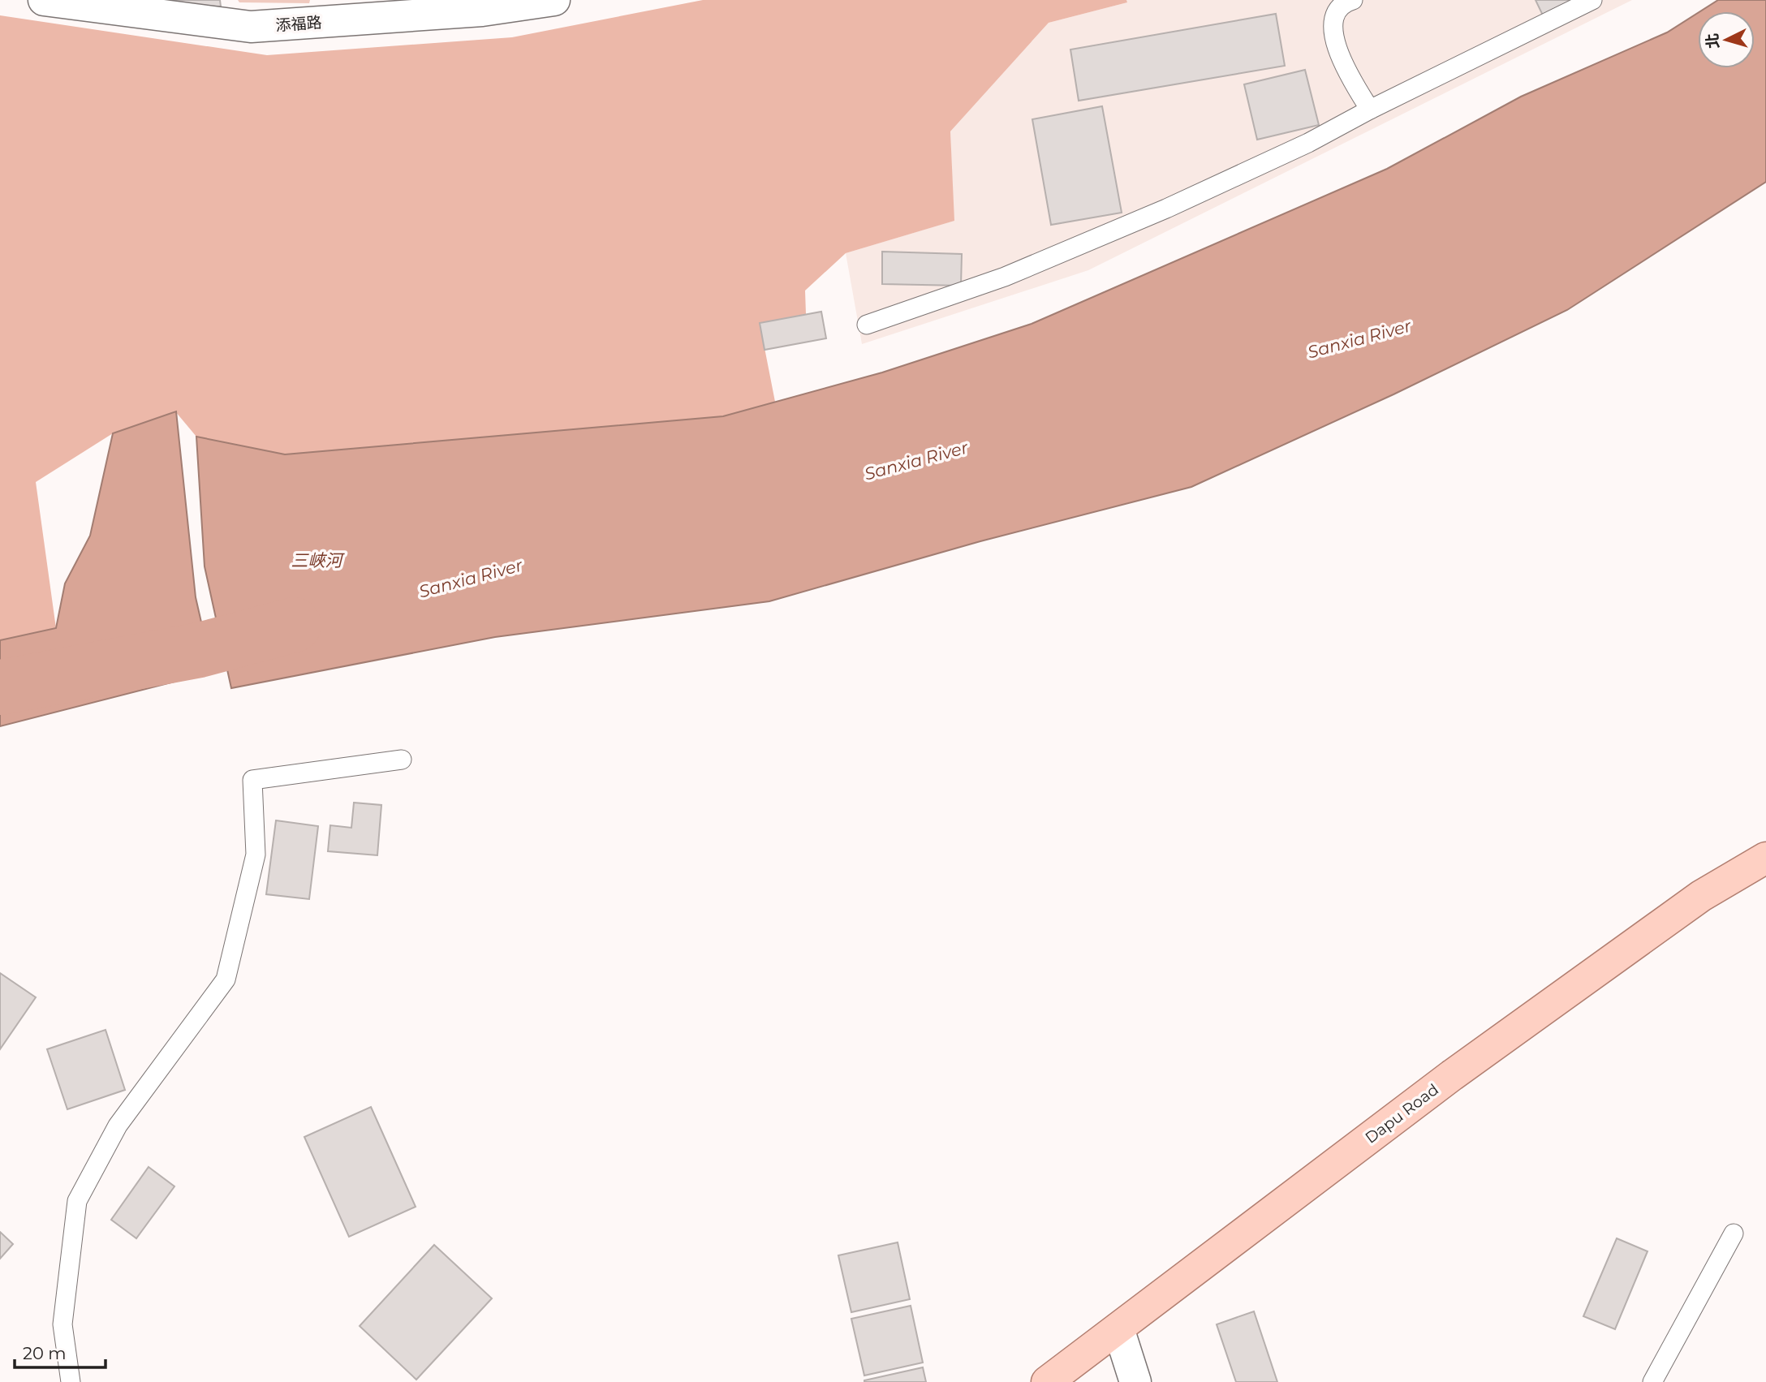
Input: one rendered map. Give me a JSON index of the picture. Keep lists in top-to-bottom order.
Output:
{
  "streets": {
    "main road": ["Dapu Road"],
    "street": ["添福路"]
  },
  "water": ["Sanxia River", "三峽河"],
  "scale_bar": "20 m",
  "north": "left"
}
